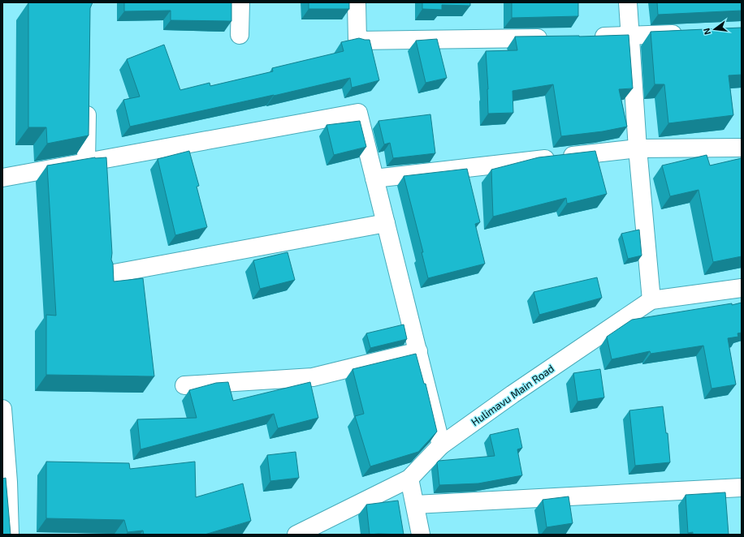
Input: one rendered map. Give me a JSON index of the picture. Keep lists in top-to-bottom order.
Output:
{
  "streets": {
    "street": ["Hulimavu Main Road"]
  },
  "north": "left"
}
